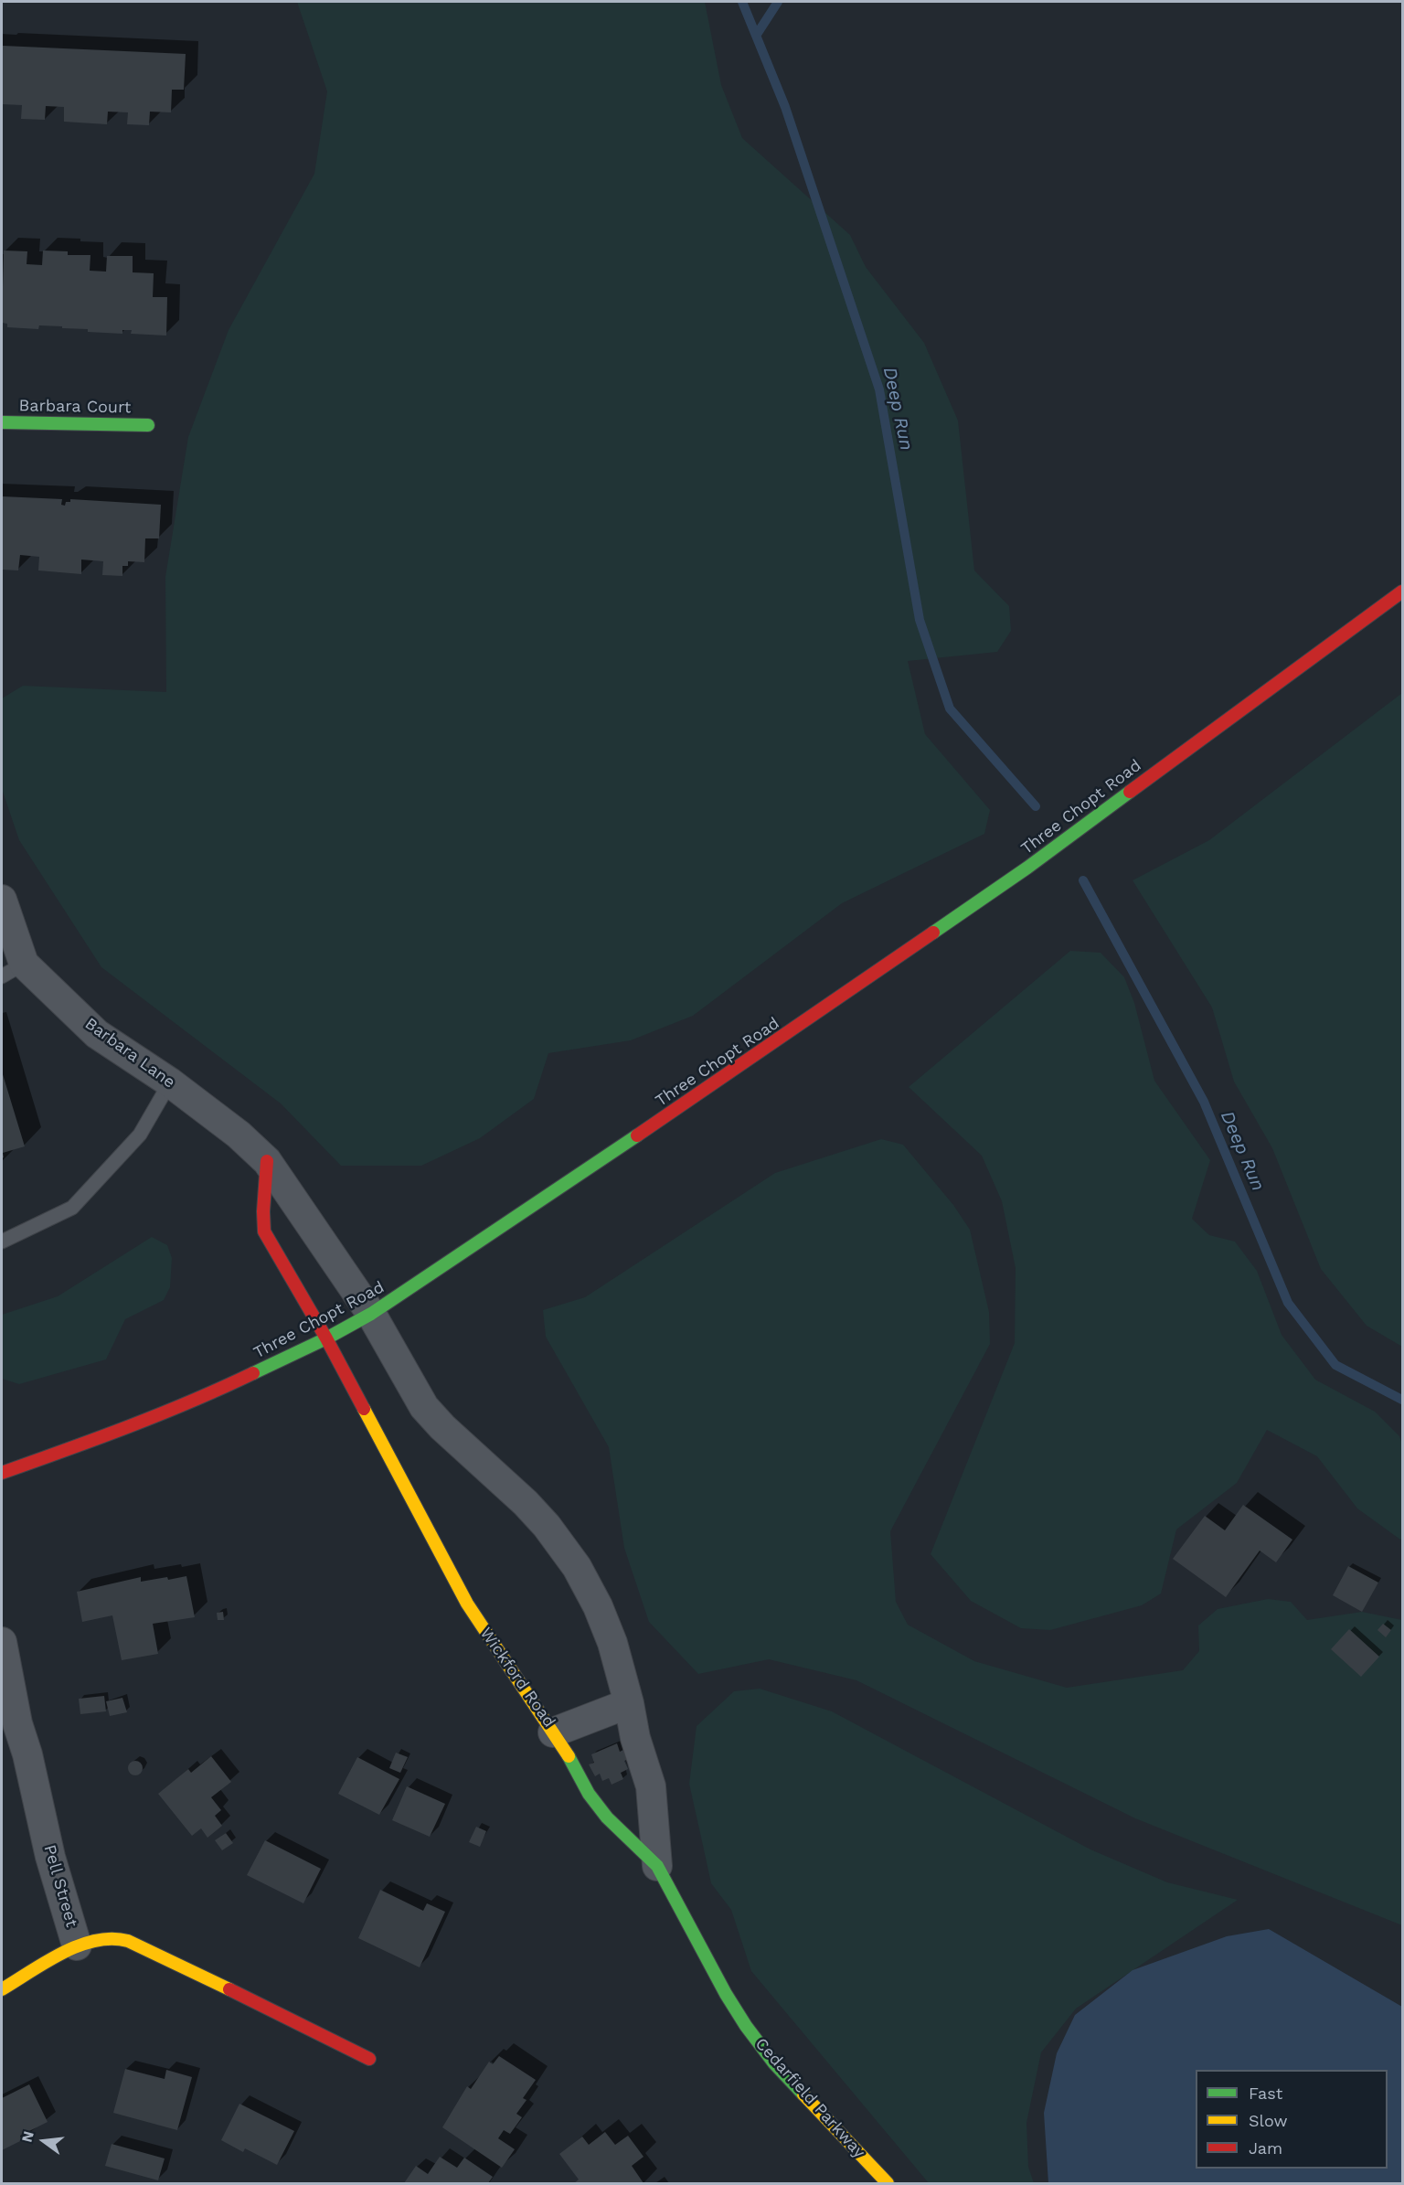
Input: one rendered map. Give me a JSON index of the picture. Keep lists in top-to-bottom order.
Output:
{
  "streets": {
    "street": [
      "Barbara Court",
      "Three Chopt Road",
      "Barbara Lane",
      "Wickford Road",
      "Pell Street",
      "Cedarfield Parkway"
    ]
  },
  "crossings": [
    ["Three Chopt Road", "Barbara Lane"],
    ["Three Chopt Road", "Wickford Road"],
    ["Wickford Road", "Cedarfield Parkway"]
  ],
  "water": ["Deep Run"],
  "legend": ["Fast", "Slow", "Jam"],
  "north": "left"
}
